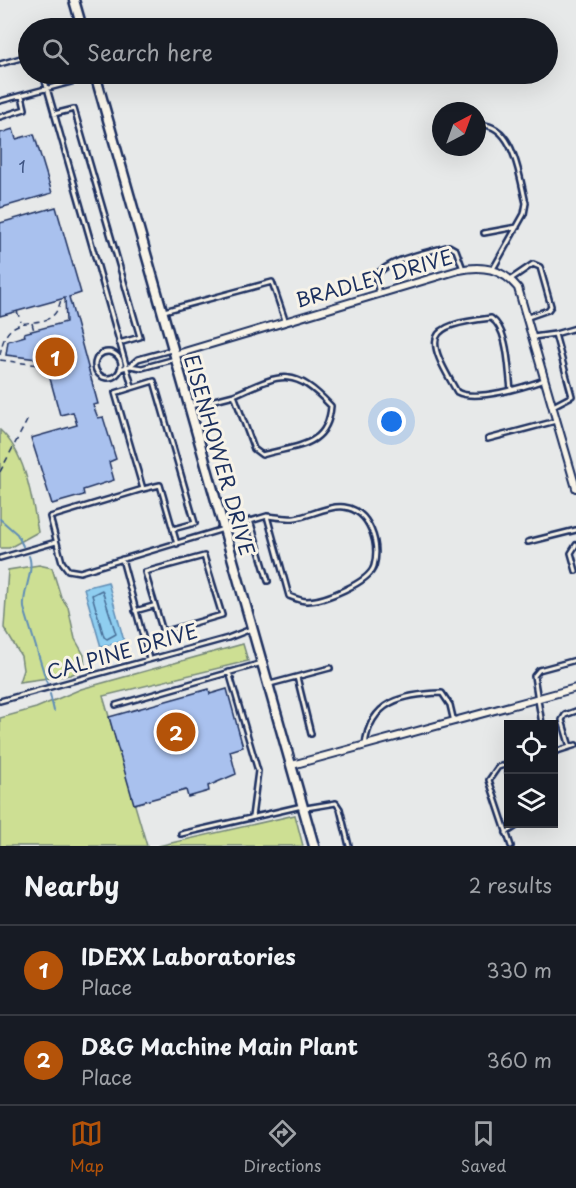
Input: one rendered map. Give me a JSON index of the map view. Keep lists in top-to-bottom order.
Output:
{
  "streets": {
    "street": ["BRADLEY DRIVE", "EISENHOWER DRIVE"],
    "lane": ["CALPINE DRIVE"]
  },
  "crossings": [
    ["BRADLEY DRIVE", "EISENHOWER DRIVE"],
    ["EISENHOWER DRIVE", "CALPINE DRIVE"]
  ],
  "house_numbers": ["1"],
  "north": "top right",
  "page": {
    "search": "Search here",
    "pins": ["1", "2"],
    "heading": ["Nearby", "2 results"],
    "list": [
      {
        "mark": "1",
        "name": "IDEXX Laboratories",
        "note": "Place",
        "value": "330 m"
      },
      {
        "mark": "2",
        "name": "D&G Machine Main Plant",
        "note": "Place",
        "value": "360 m"
      }
    ],
    "nav": ["Map", "Directions", "Saved"]
  }
}
